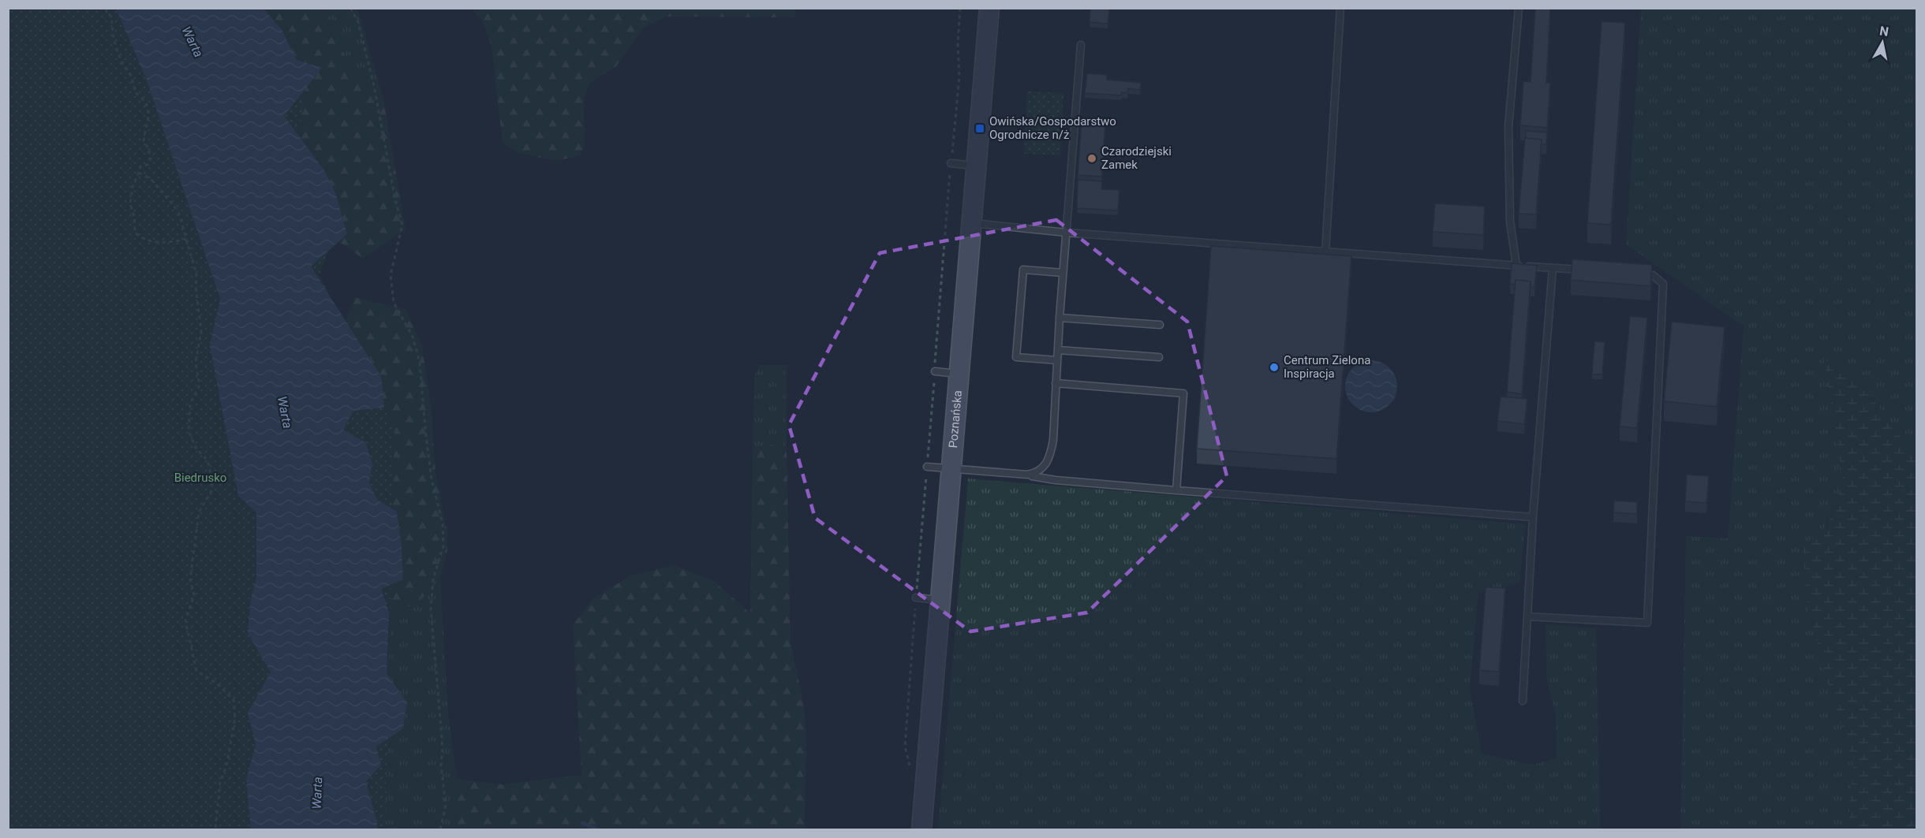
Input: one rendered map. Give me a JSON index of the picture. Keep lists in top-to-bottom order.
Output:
{
  "streets": {
    "main road": ["Poznańska"]
  },
  "water": ["Warta"],
  "parks": ["Biedrusko"],
  "places": {
    "transit": ["Owińska/Gospodarstwo Ogrodnicze n/ż"],
    "other": ["Czarodziejski Zamek", "Centrum Zielona Inspiracja"]
  },
  "north": "top"
}
